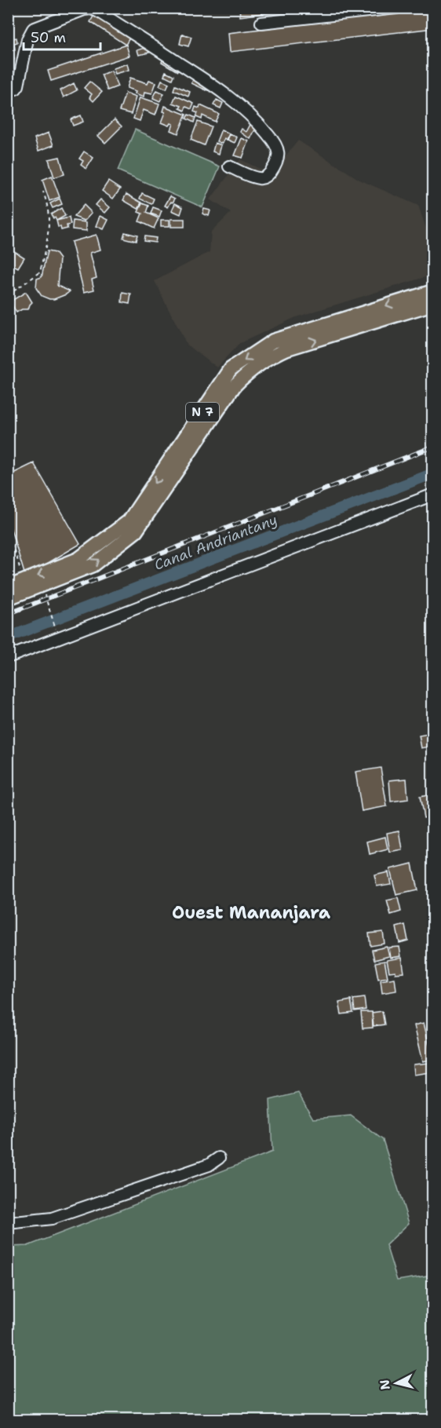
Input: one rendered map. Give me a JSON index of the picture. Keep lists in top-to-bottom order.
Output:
{
  "streets": {
    "main road": ["N 7"]
  },
  "districts": ["Ouest Mananjara"],
  "water": ["Canal Andriantany"],
  "scale_bar": "50 m",
  "north": "left"
}
